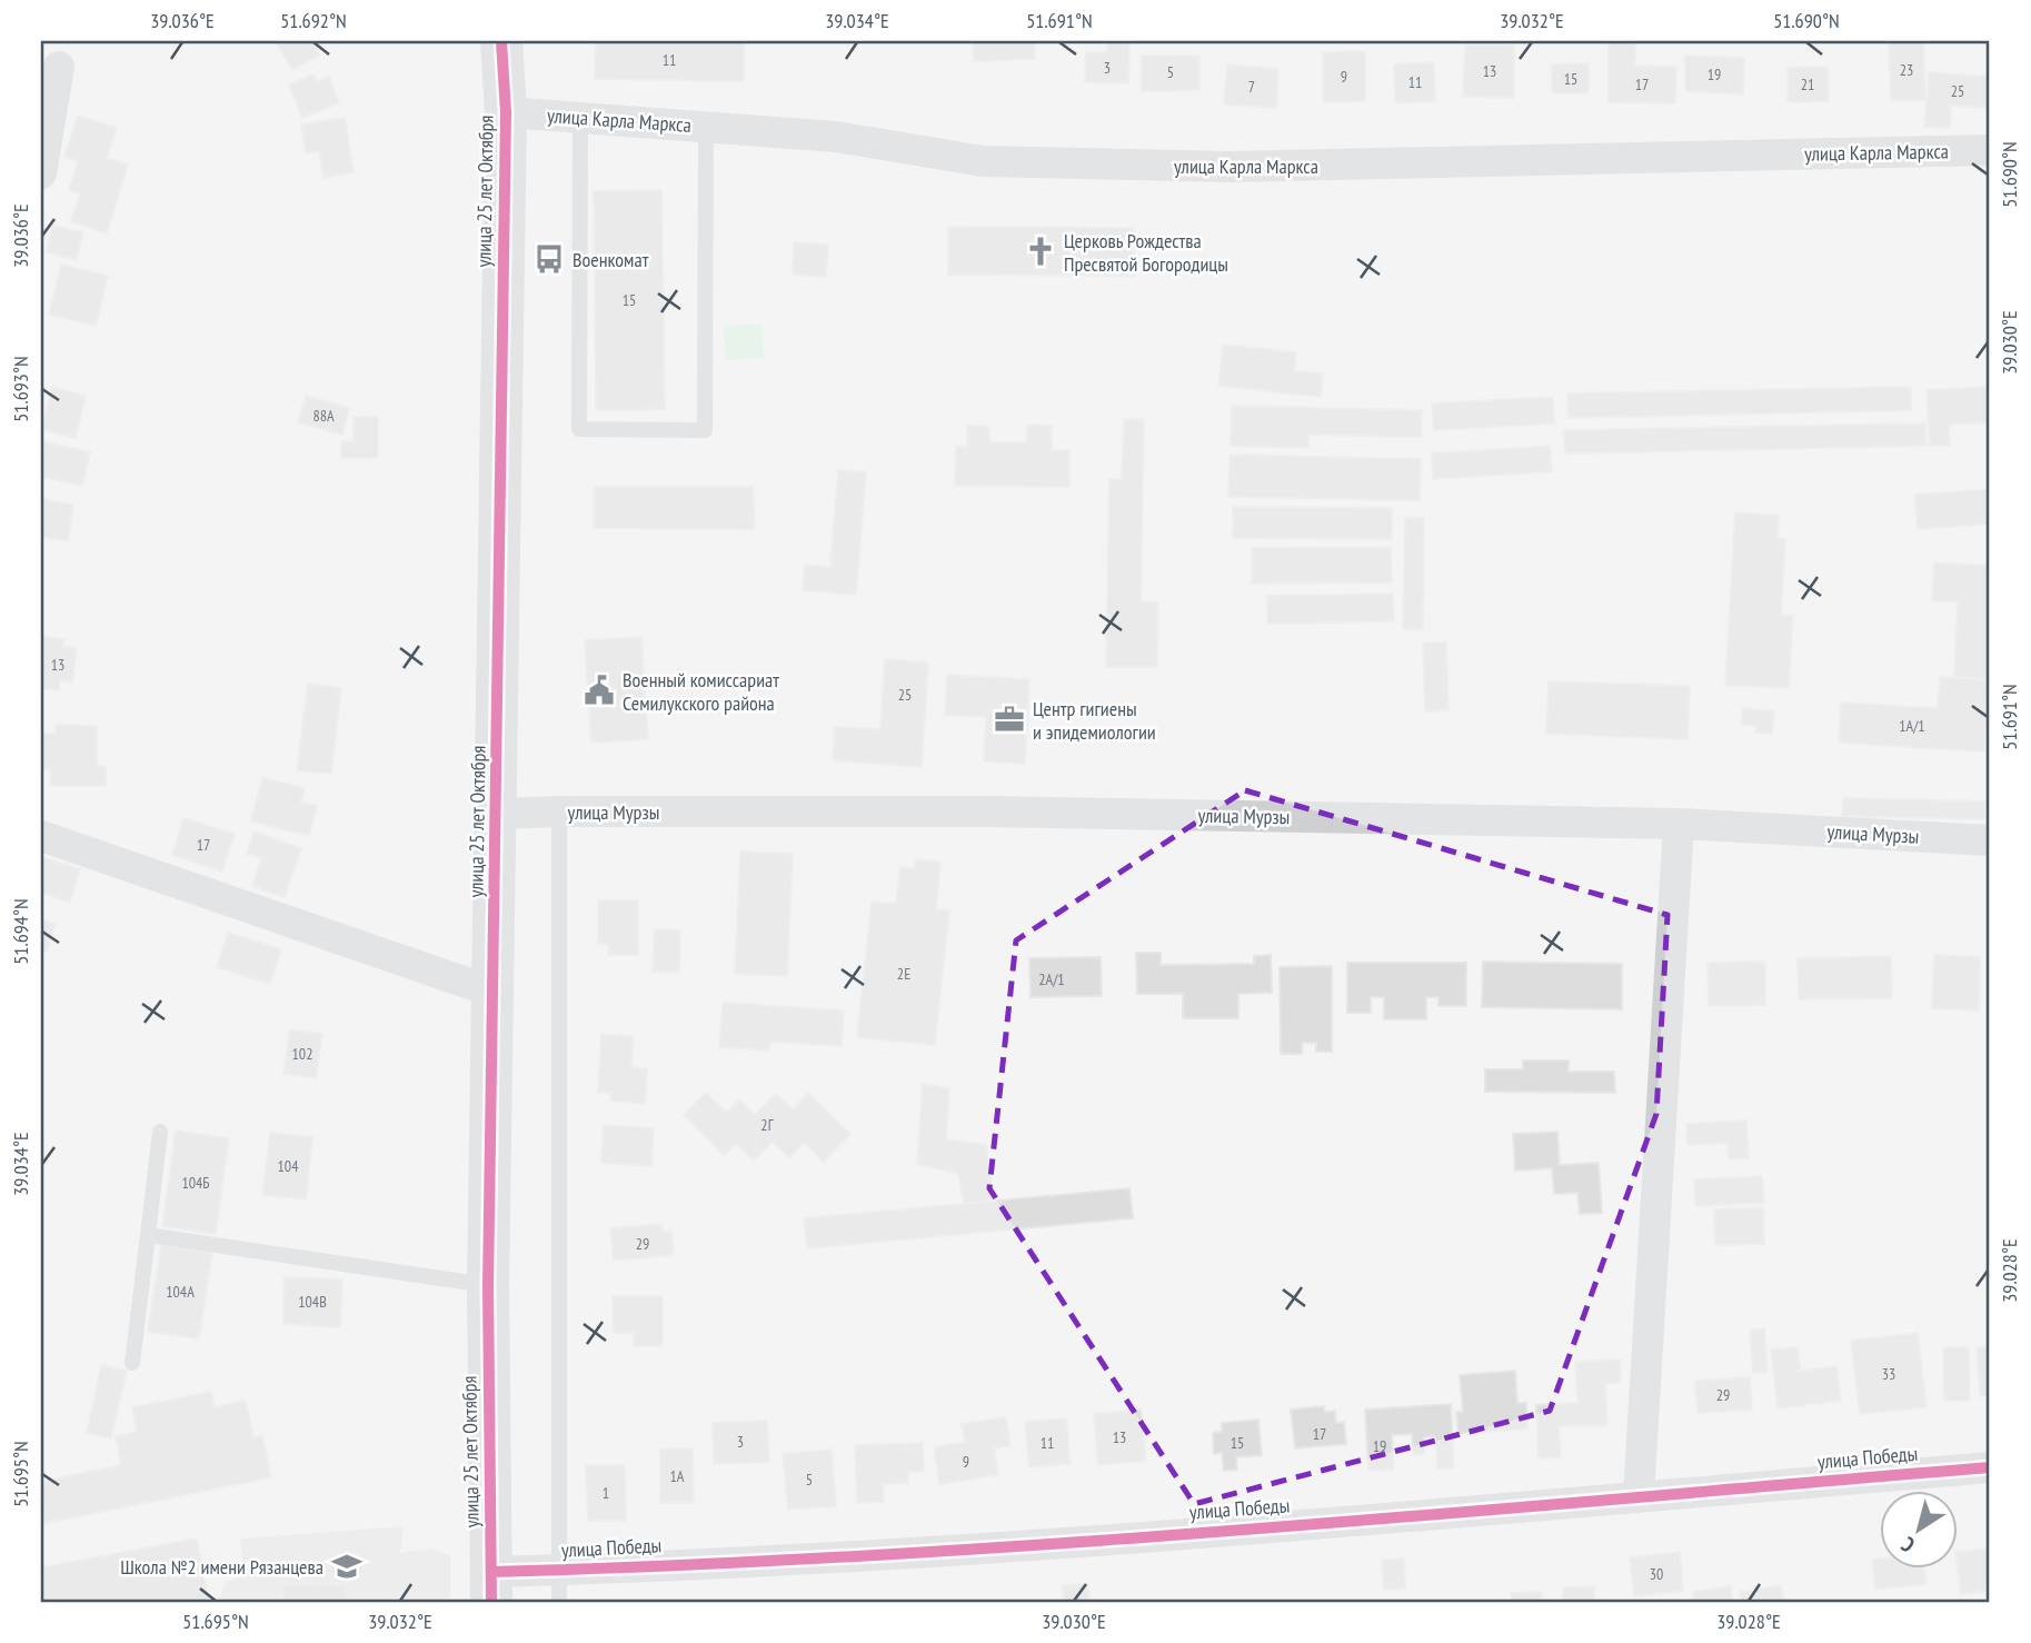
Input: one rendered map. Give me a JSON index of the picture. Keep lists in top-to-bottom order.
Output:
{
  "streets": {
    "street": [
      "улица Карла Маркса",
      "улица 25 лет Октября",
      "улица Мурзы",
      "улица Победы"
    ]
  },
  "crossings": [
    ["улица Карла Маркса", "улица 25 лет Октября"],
    ["улица 25 лет Октября", "улица Мурзы"],
    ["улица 25 лет Октября", "улица Победы"]
  ],
  "places": {
    "church": ["Церковь Рождества Пресвятой Богородицы"],
    "bus stop": ["Военкомат"],
    "public building": ["Военный комиссариат Семилукского района"],
    "office": ["Центр гигиены и эпидемиологии"],
    "school or university": ["Школа №2 имени Рязанцева"]
  },
  "house_numbers": [
    "11",
    "3",
    "23",
    "13",
    "5",
    "19",
    "9",
    "15",
    "11",
    "17",
    "21",
    "7",
    "25",
    "15",
    "88А",
    "13",
    "25",
    "1А/1",
    "17",
    "2Е",
    "2А/1",
    "102",
    "2Г",
    "104",
    "104Б",
    "29",
    "104А",
    "104В",
    "33",
    "29",
    "17",
    "13",
    "3",
    "11",
    "15",
    "19",
    "9",
    "1А",
    "5",
    "1",
    "30"
  ],
  "north": "bottom left",
  "coordinates": [
    "39.036°E",
    "51.692°N",
    "39.034°E",
    "51.691°N",
    "39.032°E",
    "51.690°N",
    "39.030°E",
    "51.693°N",
    "51.694°N",
    "39.028°E",
    "51.695°N"
  ]
}
